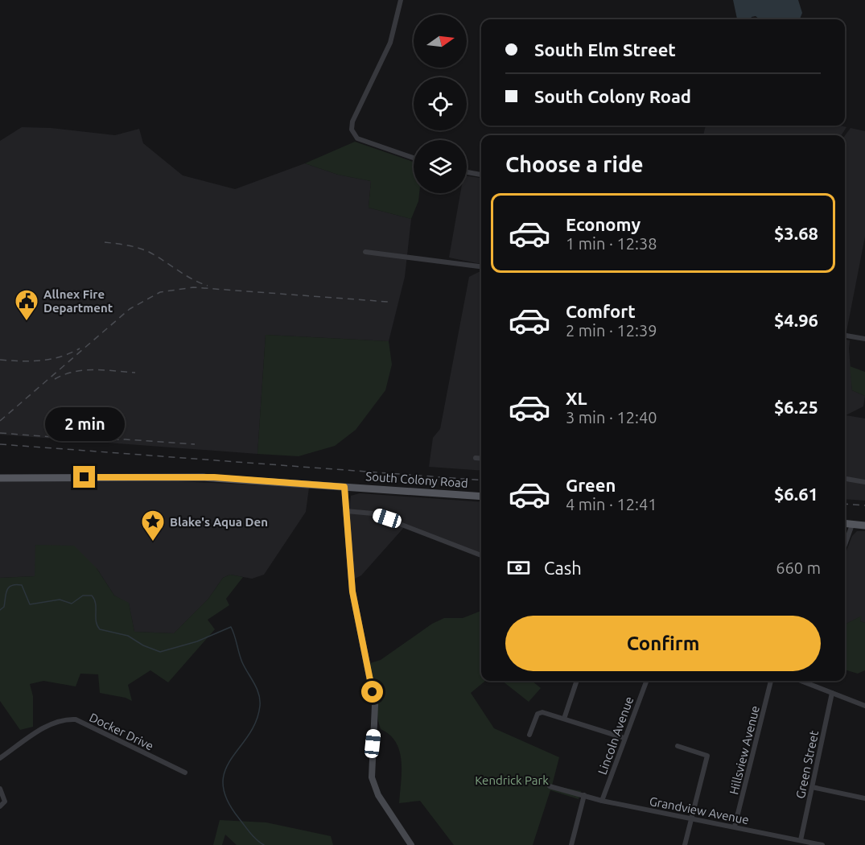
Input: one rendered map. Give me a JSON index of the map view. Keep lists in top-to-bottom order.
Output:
{
  "streets": {
    "main road": ["South Colony Road"],
    "street": [
      "Docker Drive",
      "Lincoln Avenue",
      "Hillsview Avenue",
      "Green Street",
      "Grandview Avenue"
    ]
  },
  "crossings": [
    ["Lincoln Avenue", "Grandview Avenue"],
    ["Hillsview Avenue", "Grandview Avenue"],
    ["Green Street", "Grandview Avenue"]
  ],
  "parks": ["Kendrick Park"],
  "places": {
    "public building": ["Allnex Fire Department"],
    "place": ["Blake's Aqua Den"]
  },
  "north": "right",
  "page": {
    "banner": ["South Elm Street", "South Colony Road"],
    "heading": "Choose a ride",
    "list": [
      {
        "name": "Economy",
        "note": "1 min · 12:38",
        "value": "$3.68"
      },
      {
        "name": "Comfort",
        "note": "2 min · 12:39",
        "value": "$4.96"
      },
      {
        "name": "XL",
        "note": "3 min · 12:40",
        "value": "$6.25"
      },
      {
        "name": "Green",
        "note": "4 min · 12:41",
        "value": "$6.61"
      }
    ],
    "bubble": "2 min",
    "pay": ["Cash", "660 m"],
    "buttons": "Confirm"
  }
}
